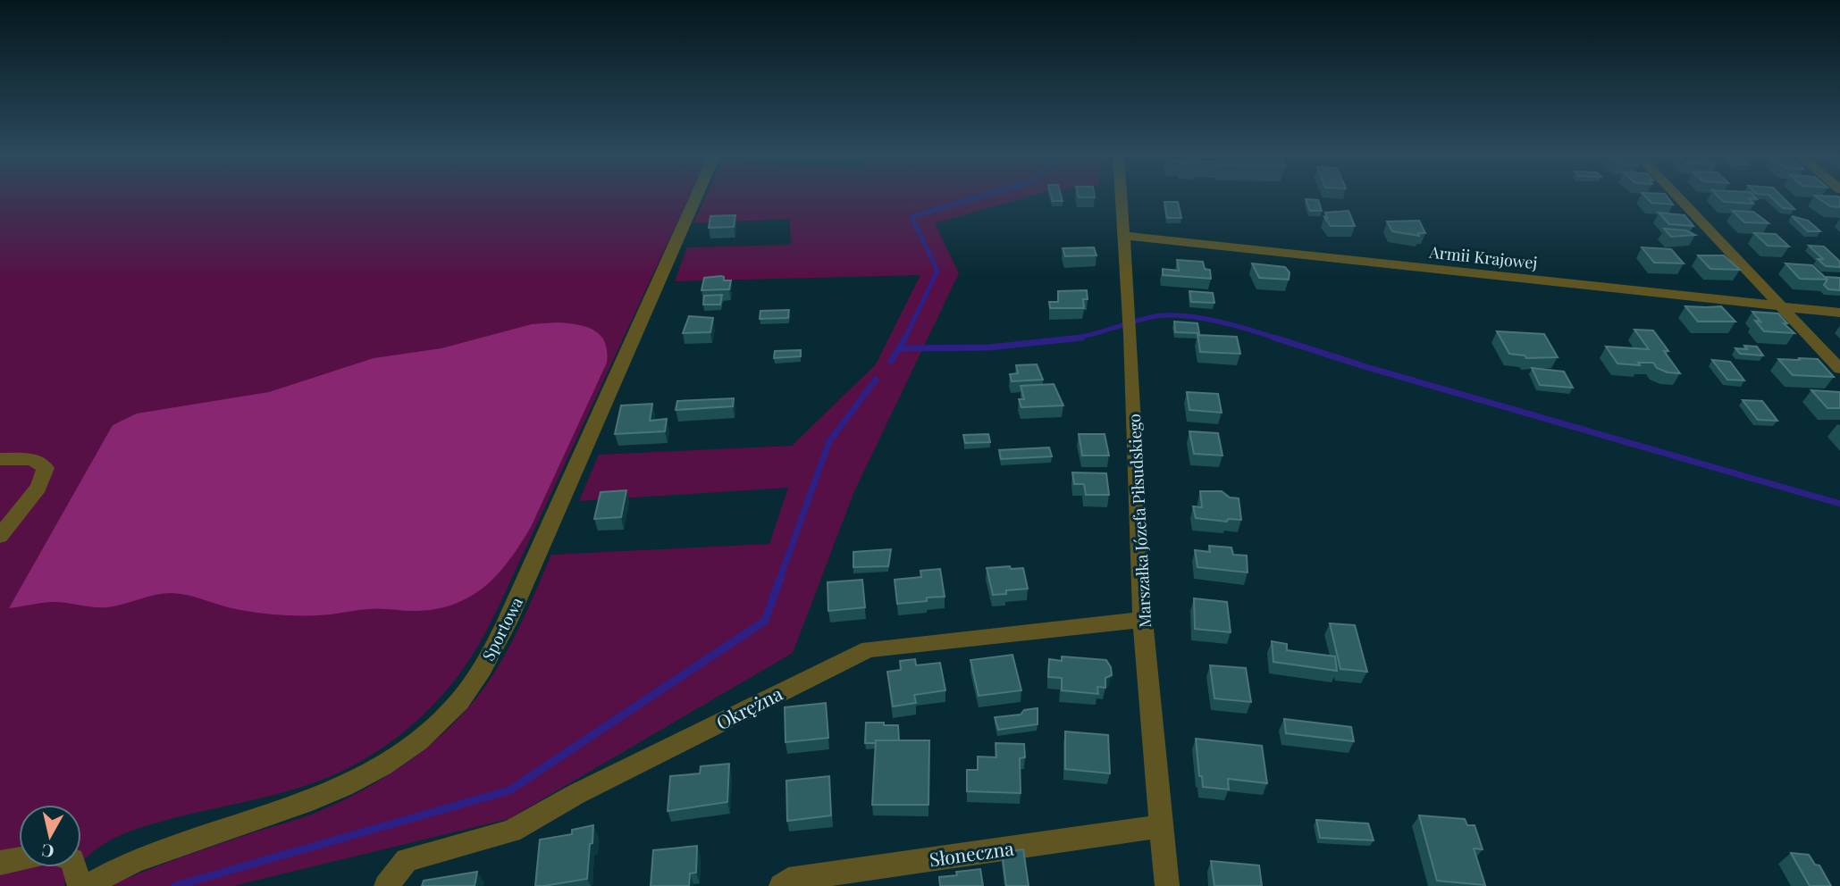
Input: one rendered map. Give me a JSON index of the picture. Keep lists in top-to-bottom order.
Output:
{
  "streets": {
    "street": [
      "Armii Krajowej",
      "Marszałka Józefa Piłsudskiego",
      "Sportowa",
      "Okrężna",
      "Słoneczna"
    ]
  },
  "crossings": [
    ["Armii Krajowej", "Marszałka Józefa Piłsudskiego"],
    ["Marszałka Józefa Piłsudskiego", "Okrężna"],
    ["Marszałka Józefa Piłsudskiego", "Słoneczna"]
  ],
  "north": "bottom"
}
